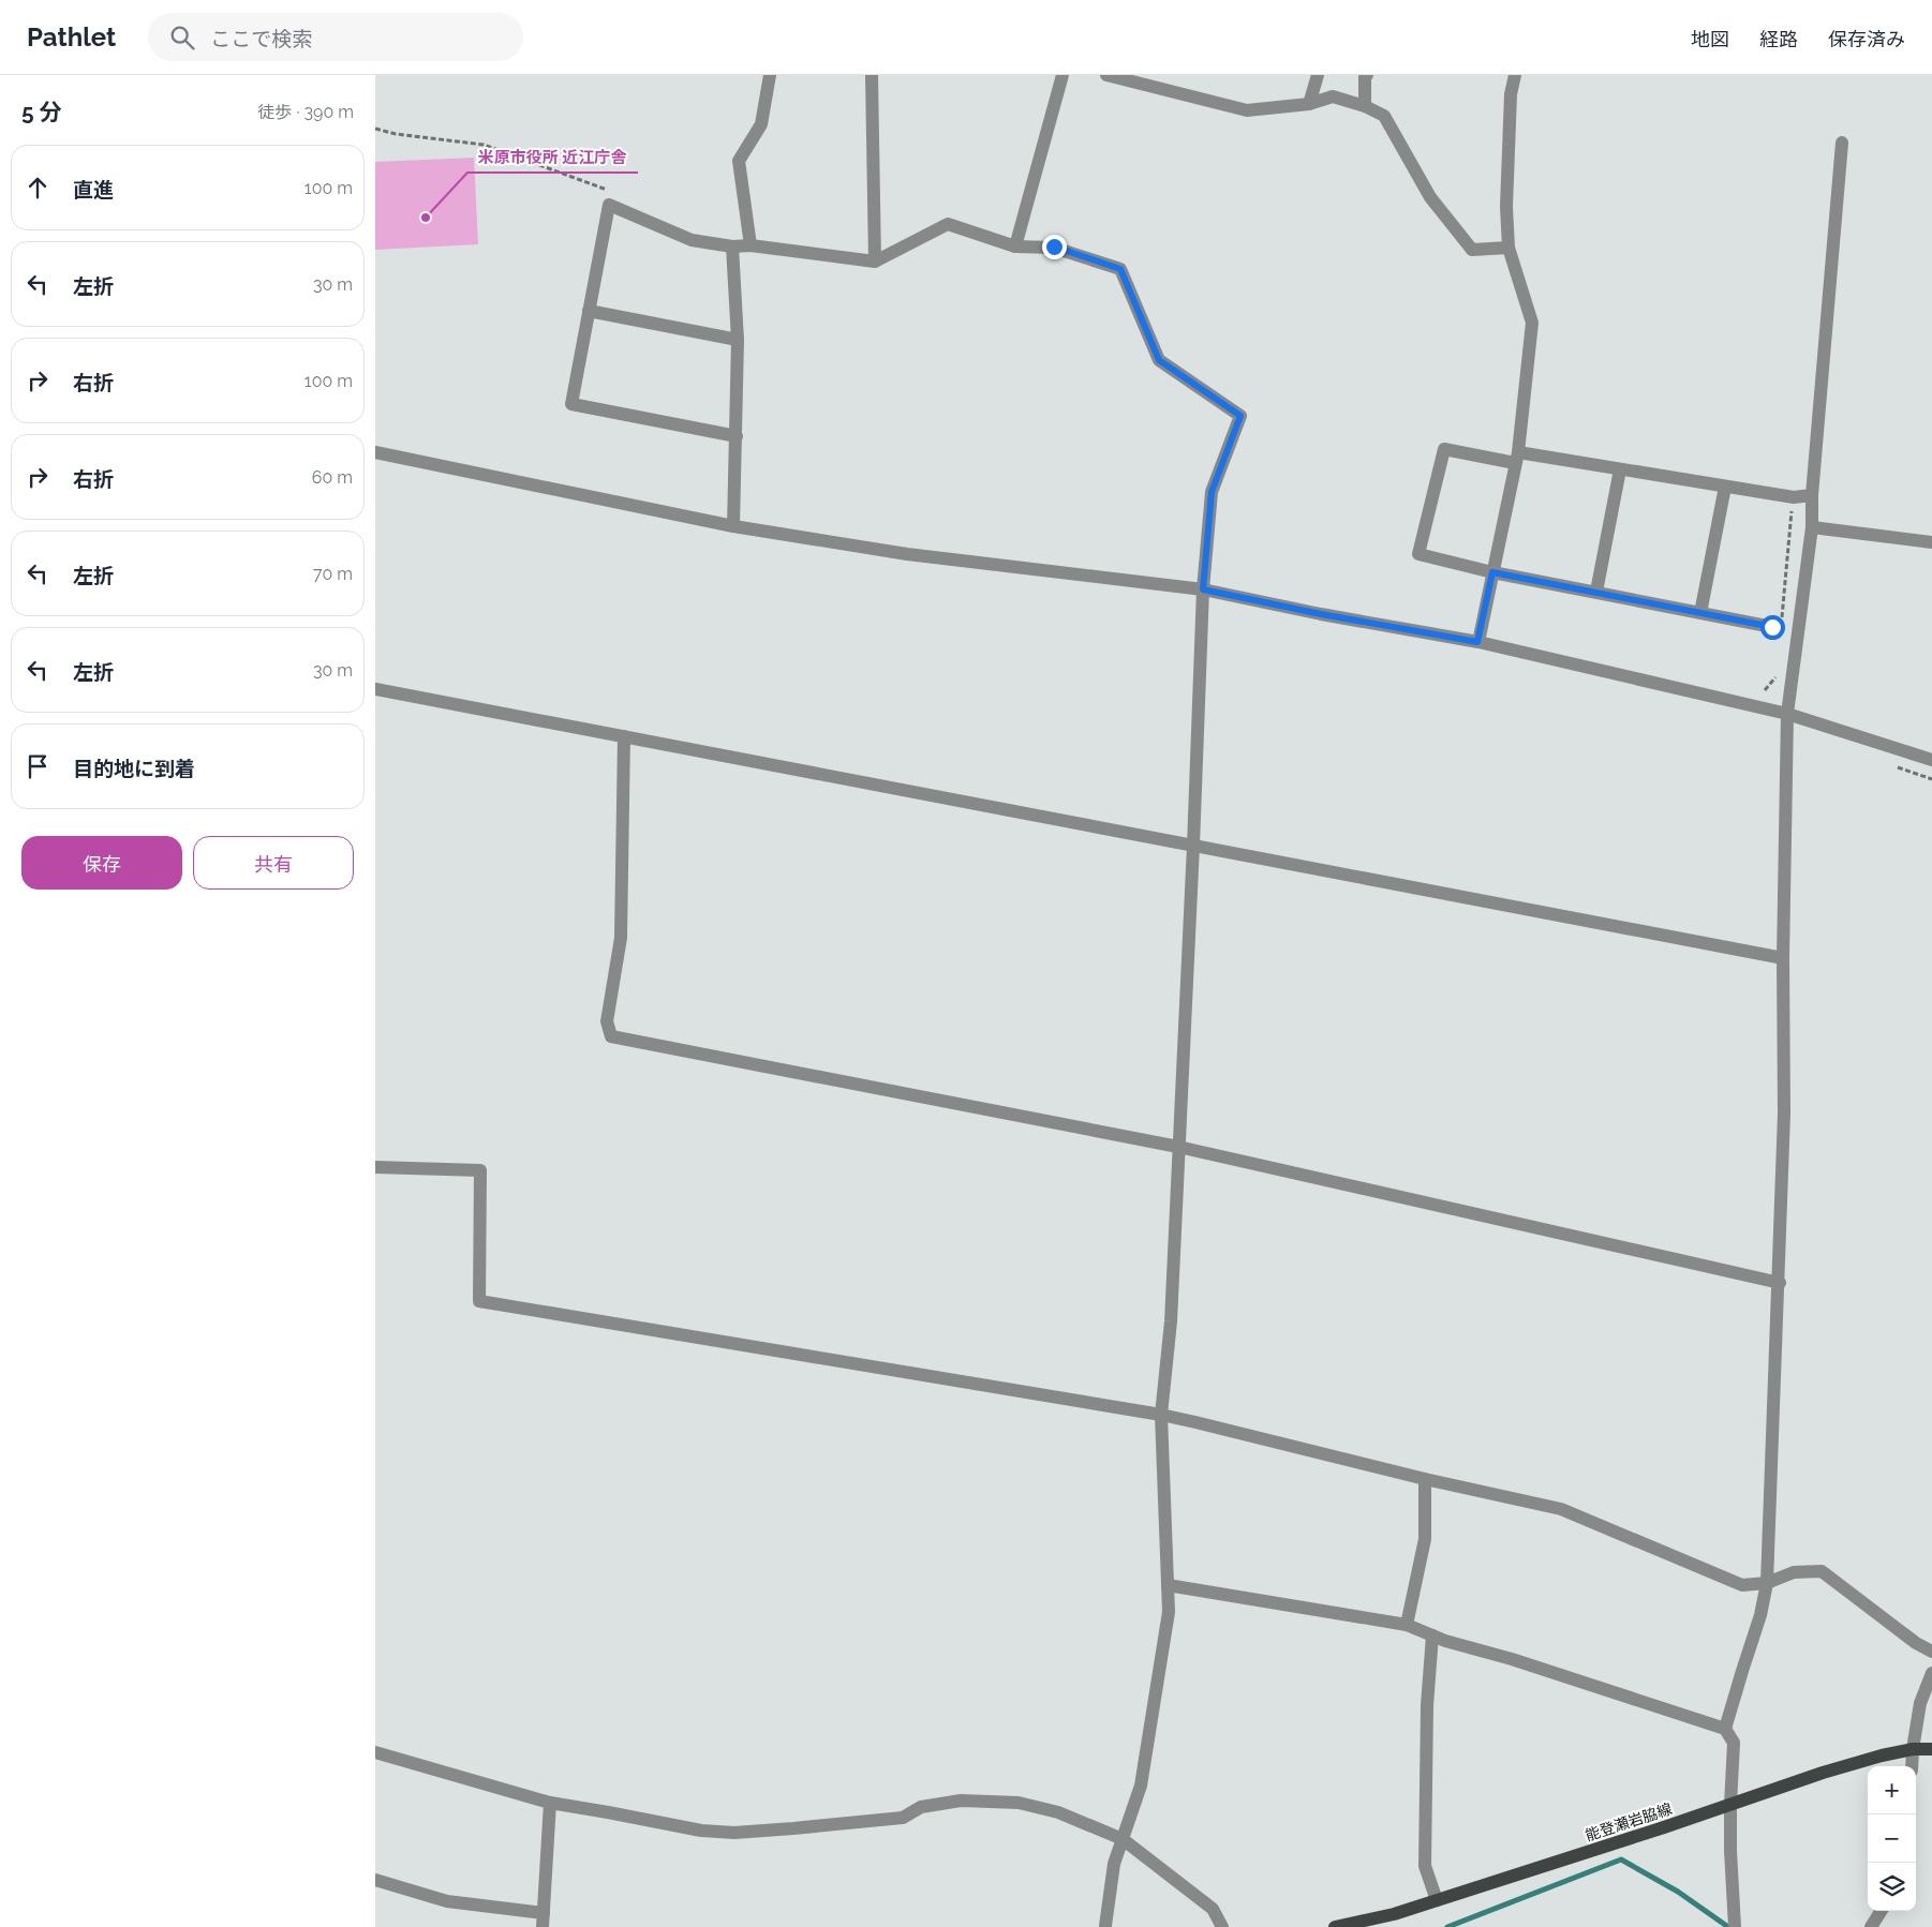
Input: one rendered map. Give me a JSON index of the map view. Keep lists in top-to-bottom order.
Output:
{
  "streets": {
    "main road": ["能登瀬岩脇線"]
  },
  "places": ["米原市役所 近江庁舎"],
  "page": {
    "header": "Pathlet",
    "search": "ここで検索",
    "nav": ["地図", "経路", "保存済み"],
    "heading": ["5 分", "徒歩 · 390 m"],
    "list": [
      ["直進", "100 m"],
      ["左折", "30 m"],
      ["右折", "100 m"],
      ["右折", "60 m"],
      ["左折", "70 m"],
      ["左折", "30 m"],
      "目的地に到着"
    ],
    "buttons": ["保存", "共有"],
    "map_buttons": ["+", "−"]
  }
}
